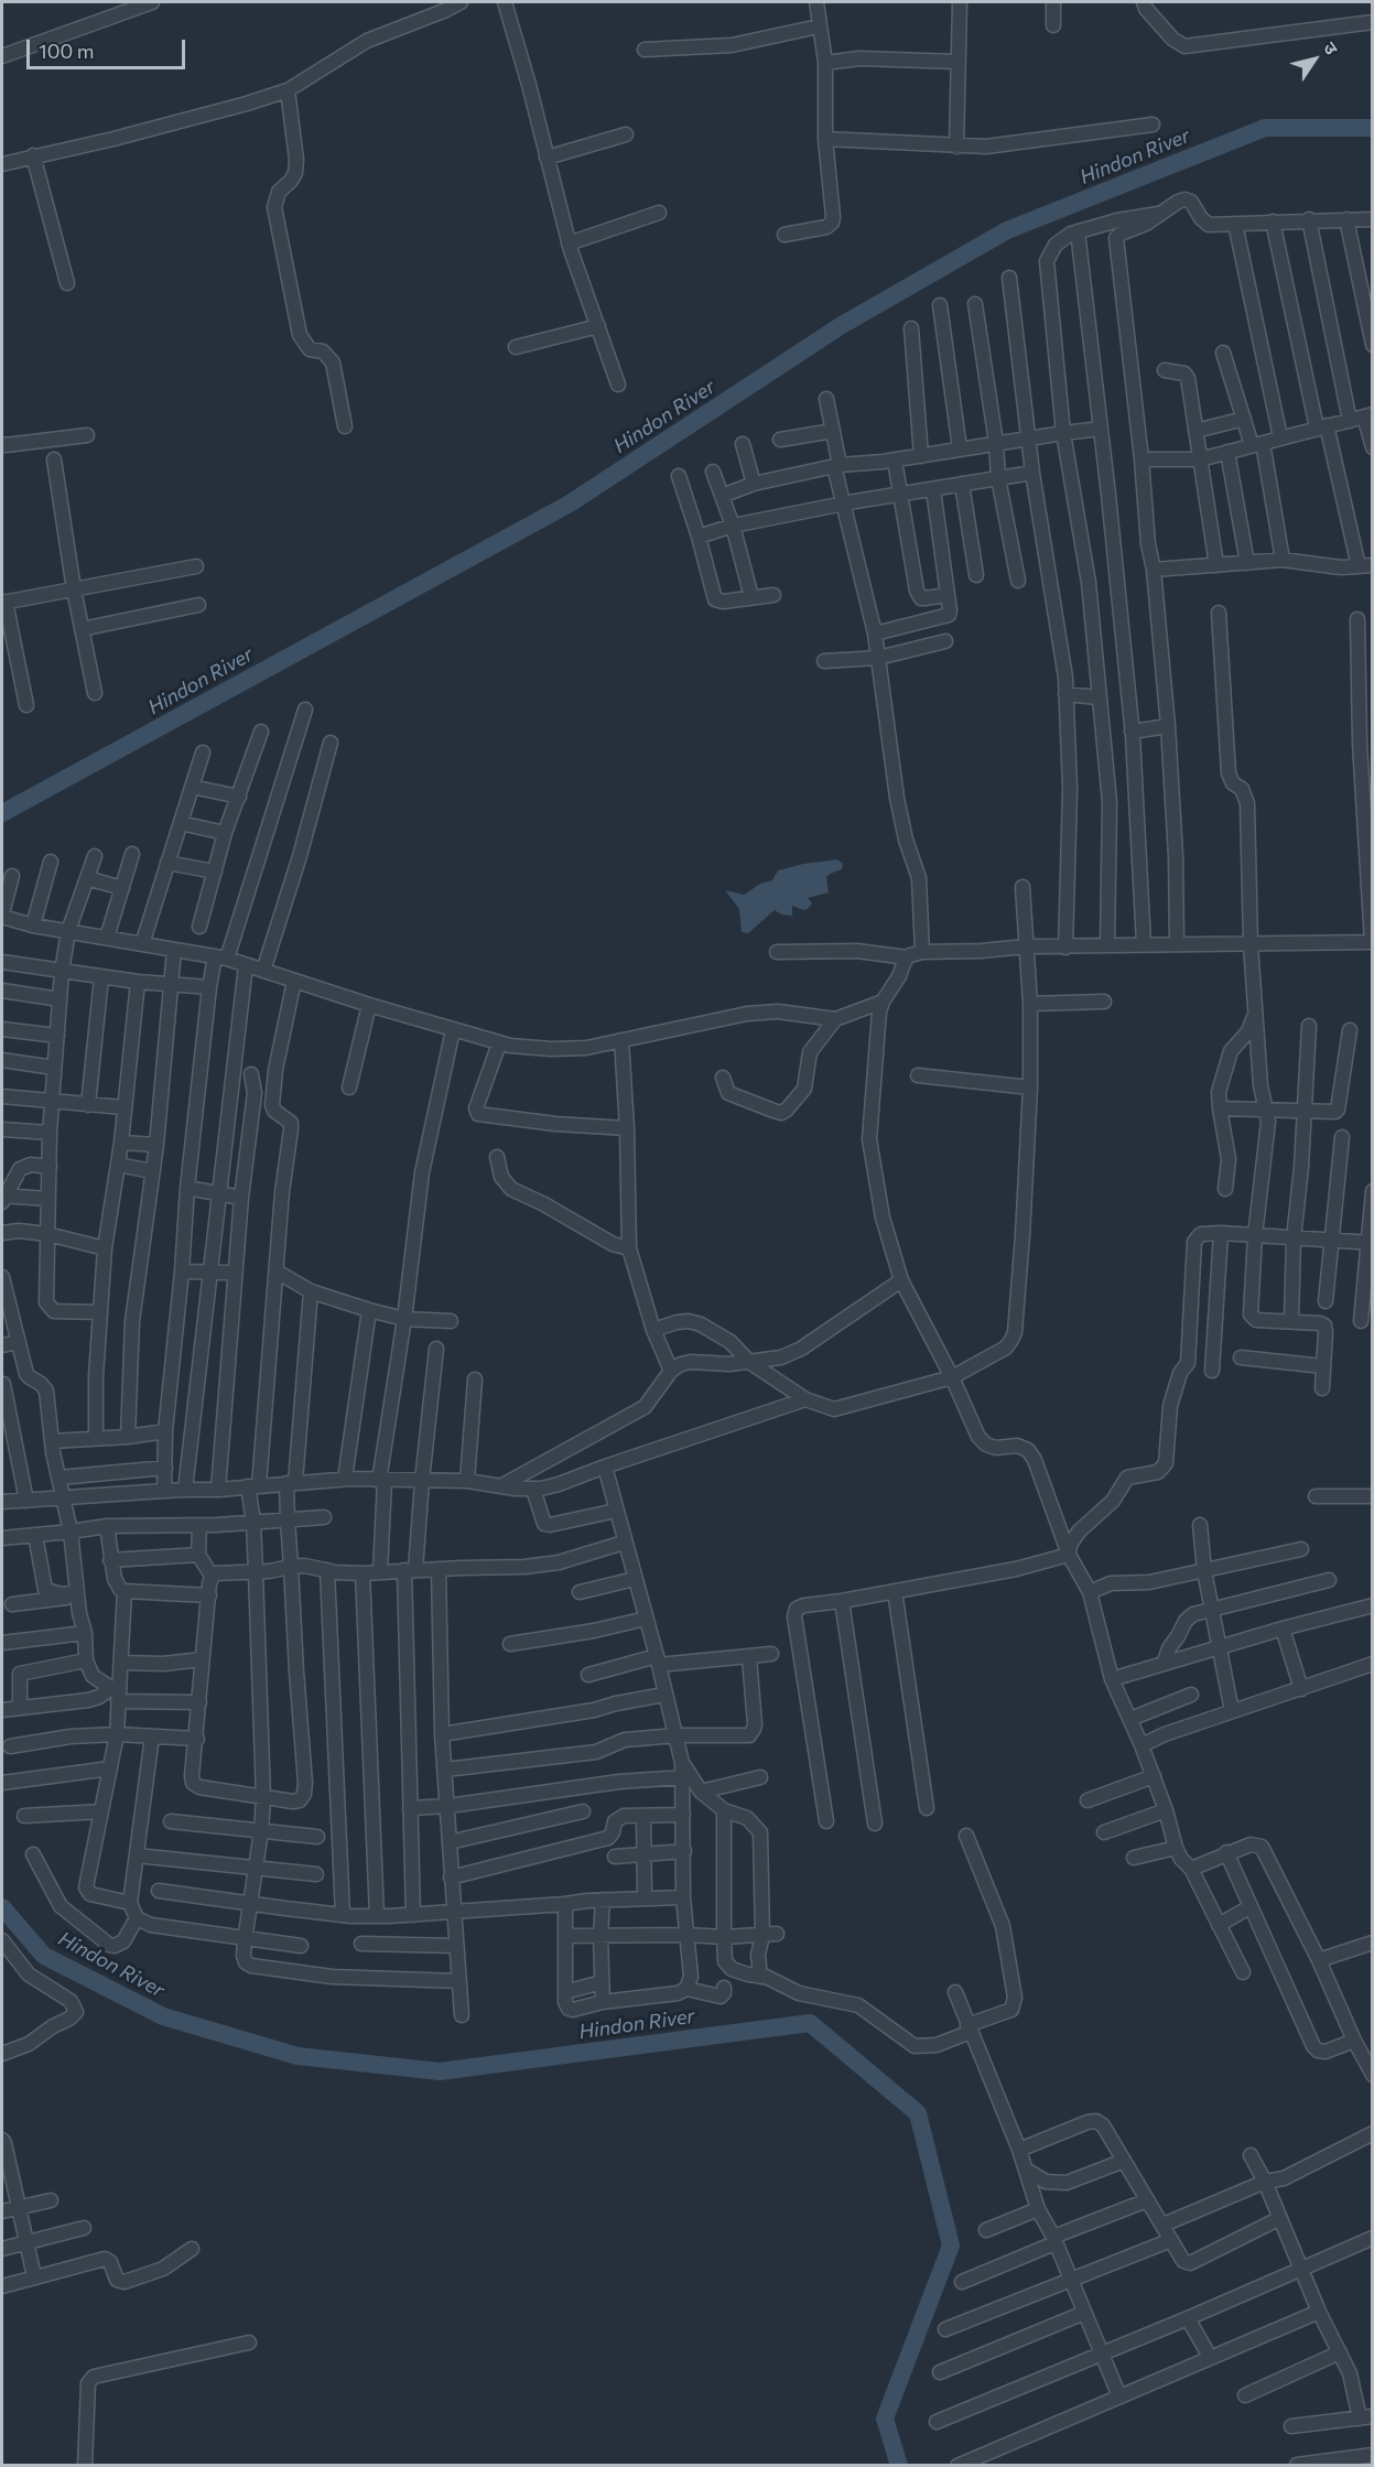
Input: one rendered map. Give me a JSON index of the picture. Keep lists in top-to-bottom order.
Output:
{
  "water": ["Hindon River"],
  "scale_bar": "100 m",
  "north": "top right"
}
